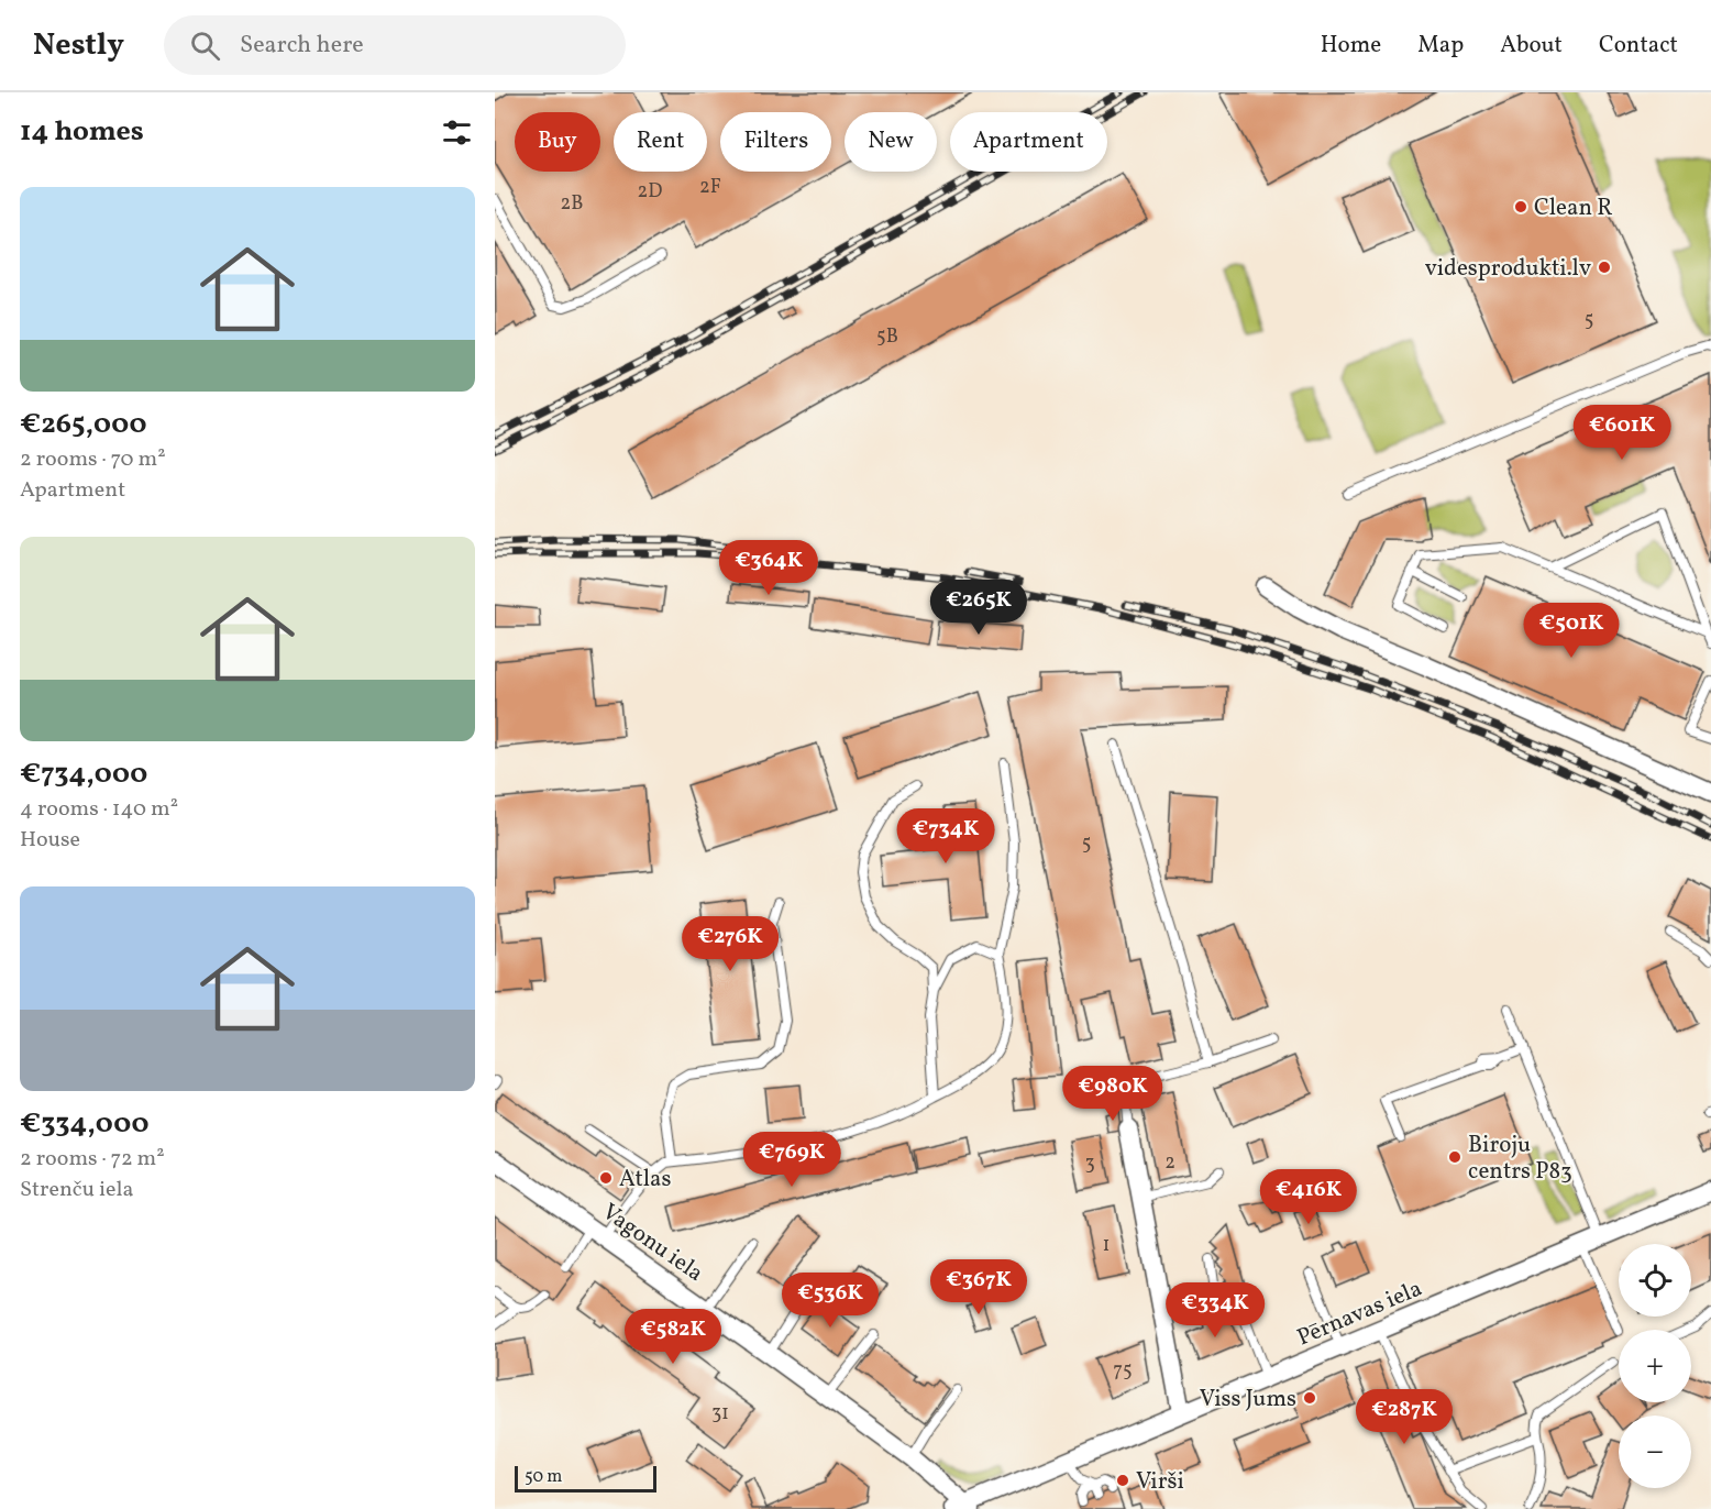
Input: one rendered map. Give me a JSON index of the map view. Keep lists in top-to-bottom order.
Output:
{
  "streets": {
    "street": ["Vagonu iela", "Pērnavas iela"]
  },
  "crossings": [
    ["Vagonu iela", "Pērnavas iela"]
  ],
  "places": [
    "Clean R",
    "videsprodukti.lv",
    "Biroju centrs P83",
    "Atlas",
    "Viss Jums",
    "Virši"
  ],
  "house_numbers": [
    "2F",
    "2D",
    "2B",
    "5",
    "5B",
    "5",
    "2",
    "3",
    "1",
    "75",
    "31"
  ],
  "scale_bar": "50 m",
  "page": {
    "header": "Nestly",
    "search": "Search here",
    "nav": [
      "Home",
      "Map",
      "About",
      "Contact"
    ],
    "heading": "14 homes",
    "chip": [
      "Buy",
      "Rent",
      "Filters",
      "New",
      "Apartment"
    ],
    "list": [
      {
        "name": "€265,000",
        "note": "2 rooms · 70 m² · Apartment"
      },
      {
        "name": "€734,000",
        "note": "4 rooms · 140 m² · House"
      },
      {
        "name": "€334,000",
        "note": "2 rooms · 72 m² · Strenču iela"
      }
    ],
    "price": [
      "€601K",
      "€364K",
      "€265K",
      "€501K",
      "€734K",
      "€276K",
      "€980K",
      "€769K",
      "€416K",
      "€367K",
      "€536K",
      "€334K",
      "€582K",
      "€287K"
    ],
    "map_buttons": ["+", "−"],
    "scale": "50 m"
  }
}
